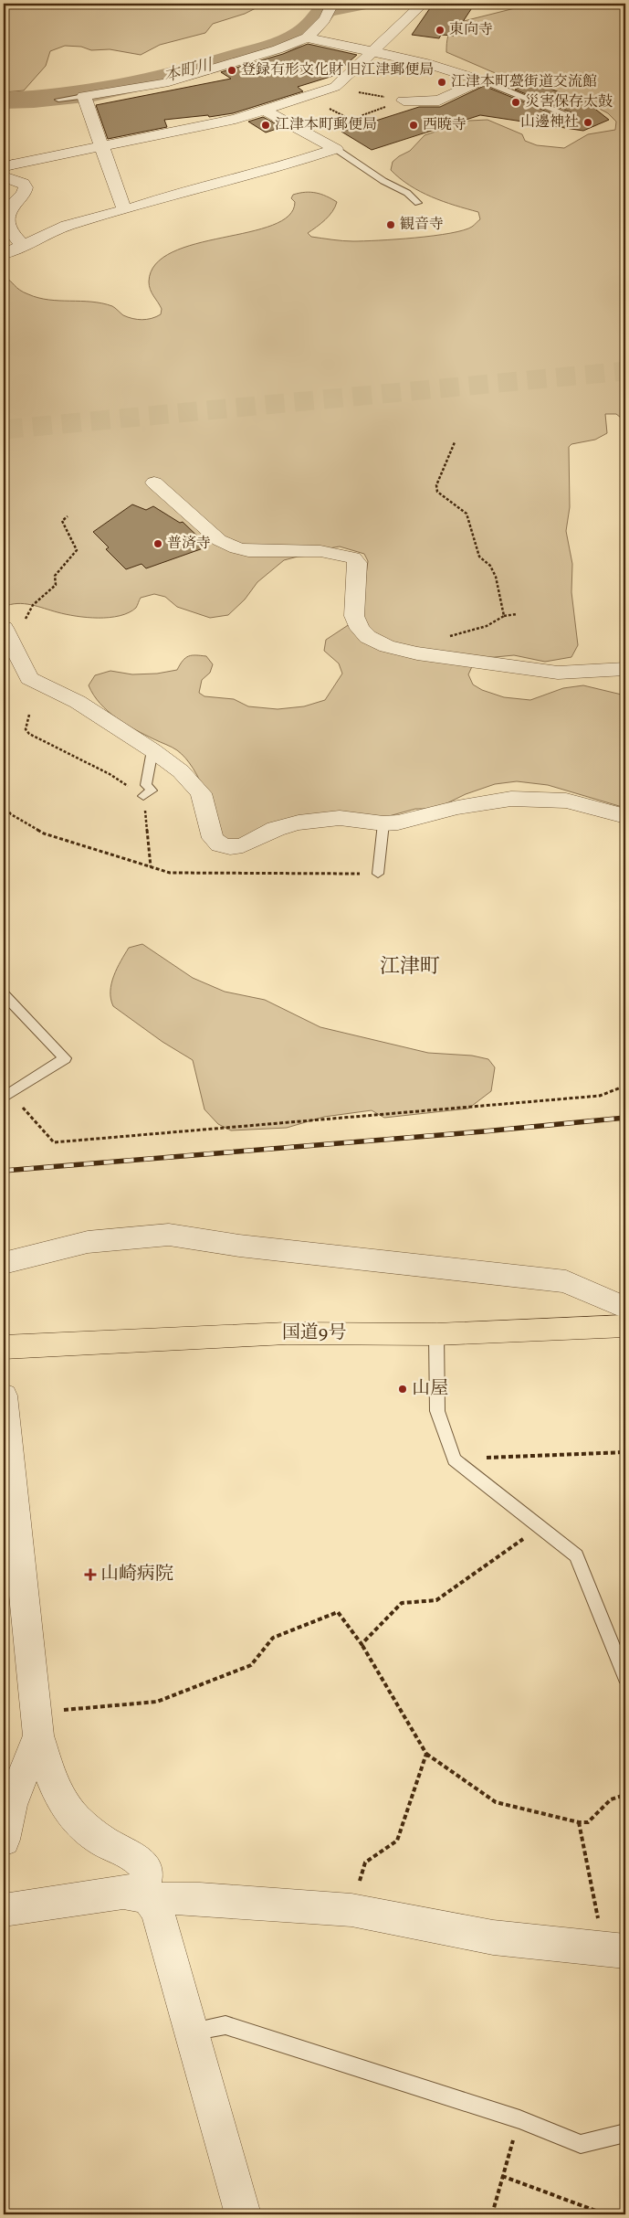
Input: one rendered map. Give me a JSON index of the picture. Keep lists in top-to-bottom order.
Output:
{
  "streets": {
    "highway": ["国道9号"]
  },
  "districts": ["江津町"],
  "water": ["本町川"],
  "places": {
    "other": [
      "東向寺",
      "登録有形文化財 旧江津郵便局",
      "江津本町甍街道交流館",
      "災害保存太鼓",
      "山邊神社",
      "江津本町郵便局",
      "西暁寺",
      "観音寺",
      "普済寺",
      "山屋"
    ],
    "health": ["山崎病院"]
  }
}
